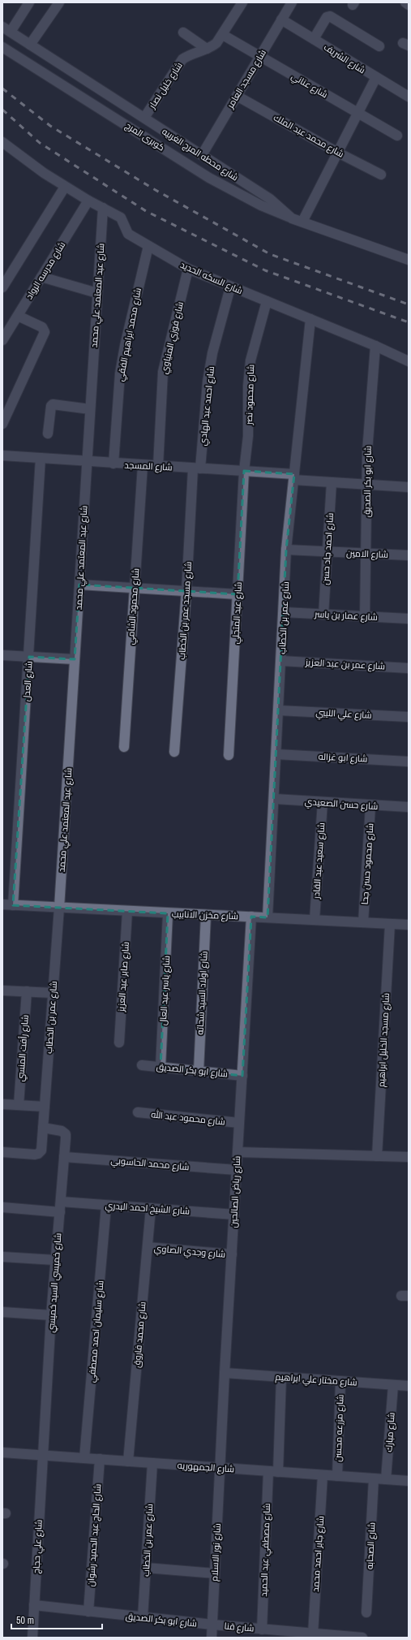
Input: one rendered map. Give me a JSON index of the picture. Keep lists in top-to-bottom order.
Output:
{
  "streets": {
    "street": [
      "شارع الشريف",
      "شارع مسجد العامر",
      "شارع خليل نصار",
      "شارع عناني",
      "شارع محمد عبد الملك",
      "كوبرى المرج",
      "شارع محطه المرج الغربيه",
      "شارع مدرسه الرواد",
      "شارع السكه الحديد",
      "شارع عبد المعتمد علي محمد",
      "شارع محمد ابراهيم الفقي",
      "شارع فوزي المنياوي",
      "شارع محمود نصر",
      "شارع احمد عبد الهادي",
      "شارع المسجد",
      "شارع ابو بكر الصديق",
      "شارع احمد جاد حسن",
      "شارع الامين",
      "شارع محمود الشامي",
      "شارع مسجد عمر بن الخطاب",
      "شارع عبد المتجلي",
      "شارع عمار بن ياسر",
      "شارع عمر بن الخطاب",
      "شارع عمر بن عبد العزيز",
      "شارع العدل",
      "شارع علي الليبي",
      "شارع ابو غزاله",
      "شارع حسن الصعيدي",
      "شارع سعيد عبد القادر",
      "شارع محمود حسن جحا",
      "شارع مخزن الانابيب",
      "شارع صابر عبد العزيز",
      "شارع ياسر عبد العال",
      "شارع اولاد السيد شحاته",
      "شارع مسجد الخليل ابراهيم",
      "شارع رأفت المنسي",
      "شارع محمود عبد الله",
      "شارع محمد الحاسوبي",
      "شارع رياض الصالحين",
      "شارع الشيخ احمد البدري",
      "شارع وجدي الصاوي",
      "شارع خميسي السيد خميسي",
      "شارع سليمان احمد مصطفي",
      "شارع محمد فاروق",
      "شارع مختار علي ابراهيم",
      "شارع مزرعه محسن",
      "شارع مبارك",
      "شارع الجمهوريه",
      "شارع الحاج عبد الحميد رشوان",
      "شارع الصحابه",
      "شارع علي حجاج",
      "شارع مصطفي عبد الحميد",
      "شارع نور الاسلام",
      "شارع جابر احمد محمد",
      "شارع قنا"
    ]
  },
  "crossings": [
    ["شارع الشريف", "شارع مسجد العامر"],
    ["شارع مسجد العامر", "شارع عناني"],
    ["شارع مسجد العامر", "شارع محمد عبد الملك"],
    ["شارع مسجد العامر", "شارع محطه المرج الغربيه"],
    ["شارع خليل نصار", "شارع عناني"],
    ["شارع خليل نصار", "شارع محطه المرج الغربيه"],
    ["كوبرى المرج", "شارع محطه المرج الغربيه"],
    ["شارع مدرسه الرواد", "شارع السكه الحديد"],
    ["شارع السكه الحديد", "شارع عبد المعتمد علي محمد"],
    ["شارع السكه الحديد", "شارع محمد ابراهيم الفقي"],
    ["شارع السكه الحديد", "شارع فوزي المنياوي"],
    ["شارع السكه الحديد", "شارع محمود نصر"],
    ["شارع السكه الحديد", "شارع احمد عبد الهادي"],
    ["شارع السكه الحديد", "شارع ابو بكر الصديق"],
    ["شارع السكه الحديد", "شارع عمر بن الخطاب"],
    ["شارع عبد المعتمد علي محمد", "شارع المسجد"],
    ["شارع عبد المعتمد علي محمد", "شارع عمر بن الخطاب"],
    ["شارع عبد المعتمد علي محمد", "شارع مخزن الانابيب"],
    ["شارع محمد ابراهيم الفقي", "شارع المسجد"],
    ["شارع فوزي المنياوي", "شارع المسجد"],
    ["شارع محمود نصر", "شارع المسجد"],
    ["شارع محمود نصر", "شارع عبد المتجلي"],
    ["شارع احمد عبد الهادي", "شارع المسجد"],
    ["شارع احمد عبد الهادي", "شارع مسجد عمر بن الخطاب"],
    ["شارع المسجد", "شارع ابو بكر الصديق"],
    ["شارع المسجد", "شارع احمد جاد حسن"],
    ["شارع المسجد", "شارع محمود الشامي"],
    ["شارع المسجد", "شارع مسجد عمر بن الخطاب"],
    ["شارع المسجد", "شارع عبد المتجلي"],
    ["شارع المسجد", "شارع عمر بن الخطاب"],
    ["شارع المسجد", "شارع العدل"],
    ["شارع ابو بكر الصديق", "شارع الامين"],
    ["شارع ابو بكر الصديق", "شارع عمار بن ياسر"],
    ["شارع ابو بكر الصديق", "شارع عمر بن الخطاب"],
    ["شارع ابو بكر الصديق", "شارع ياسر عبد العال"],
    ["شارع ابو بكر الصديق", "شارع اولاد السيد شحاته"],
    ["شارع ابو بكر الصديق", "شارع رياض الصالحين"],
    ["شارع ابو بكر الصديق", "شارع الحاج عبد الحميد رشوان"],
    ["شارع ابو بكر الصديق", "شارع علي حجاج"],
    ["شارع ابو بكر الصديق", "شارع نور الاسلام"],
    ["شارع ابو بكر الصديق", "شارع قنا"],
    ["شارع احمد جاد حسن", "شارع الامين"],
    ["شارع احمد جاد حسن", "شارع عمار بن ياسر"],
    ["شارع الامين", "شارع عمر بن الخطاب"],
    ["شارع عمار بن ياسر", "شارع عمر بن الخطاب"],
    ["شارع عمر بن الخطاب", "شارع عمر بن عبد العزيز"],
    ["شارع عمر بن الخطاب", "شارع علي الليبي"],
    ["شارع عمر بن الخطاب", "شارع ابو غزاله"],
    ["شارع عمر بن الخطاب", "شارع حسن الصعيدي"],
    ["شارع عمر بن الخطاب", "شارع مخزن الانابيب"],
    ["شارع عمر بن الخطاب", "شارع خميسي السيد خميسي"],
    ["شارع عمر بن الخطاب", "شارع الجمهوريه"],
    ["شارع العدل", "شارع مخزن الانابيب"],
    ["شارع حسن الصعيدي", "شارع سعيد عبد القادر"],
    ["شارع حسن الصعيدي", "شارع محمود حسن جحا"],
    ["شارع سعيد عبد القادر", "شارع مخزن الانابيب"],
    ["شارع محمود حسن جحا", "شارع مخزن الانابيب"],
    ["شارع مخزن الانابيب", "شارع صابر عبد العزيز"],
    ["شارع مخزن الانابيب", "شارع ياسر عبد العال"],
    ["شارع مخزن الانابيب", "شارع اولاد السيد شحاته"],
    ["شارع مخزن الانابيب", "شارع مسجد الخليل ابراهيم"],
    ["شارع مخزن الانابيب", "شارع رياض الصالحين"],
    ["شارع محمود عبد الله", "شارع رياض الصالحين"],
    ["شارع محمد الحاسوبي", "شارع رياض الصالحين"],
    ["شارع محمد الحاسوبي", "شارع خميسي السيد خميسي"],
    ["شارع رياض الصالحين", "شارع الشيخ احمد البدري"],
    ["شارع رياض الصالحين", "شارع وجدي الصاوي"],
    ["شارع رياض الصالحين", "شارع مختار علي ابراهيم"],
    ["شارع رياض الصالحين", "شارع الجمهوريه"],
    ["شارع رياض الصالحين", "شارع نور الاسلام"],
    ["شارع الشيخ احمد البدري", "شارع خميسي السيد خميسي"],
    ["شارع الشيخ احمد البدري", "شارع سليمان احمد مصطفي"],
    ["شارع الشيخ احمد البدري", "شارع محمد فاروق"],
    ["شارع وجدي الصاوي", "شارع محمد فاروق"],
    ["شارع خميسي السيد خميسي", "شارع الجمهوريه"],
    ["شارع خميسي السيد خميسي", "شارع علي حجاج"],
    ["شارع سليمان احمد مصطفي", "شارع الجمهوريه"],
    ["شارع محمد فاروق", "شارع الجمهوريه"],
    ["شارع مختار علي ابراهيم", "شارع مزرعه محسن"],
    ["شارع مختار علي ابراهيم", "شارع مبارك"],
    ["شارع مختار علي ابراهيم", "شارع مصطفي عبد الحميد"],
    ["شارع مزرعه محسن", "شارع الجمهوريه"],
    ["شارع مبارك", "شارع الجمهوريه"],
    ["شارع الجمهوريه", "شارع الحاج عبد الحميد رشوان"],
    ["شارع الجمهوريه", "شارع الصحابه"],
    ["شارع الجمهوريه", "شارع علي حجاج"],
    ["شارع الجمهوريه", "شارع مصطفي عبد الحميد"],
    ["شارع الجمهوريه", "شارع نور الاسلام"],
    ["شارع الجمهوريه", "شارع جابر احمد محمد"],
    ["شارع مصطفي عبد الحميد", "شارع قنا"],
    ["شارع نور الاسلام", "شارع قنا"],
    ["شارع جابر احمد محمد", "شارع قنا"]
  ],
  "scale_bar": "50 m"
}
